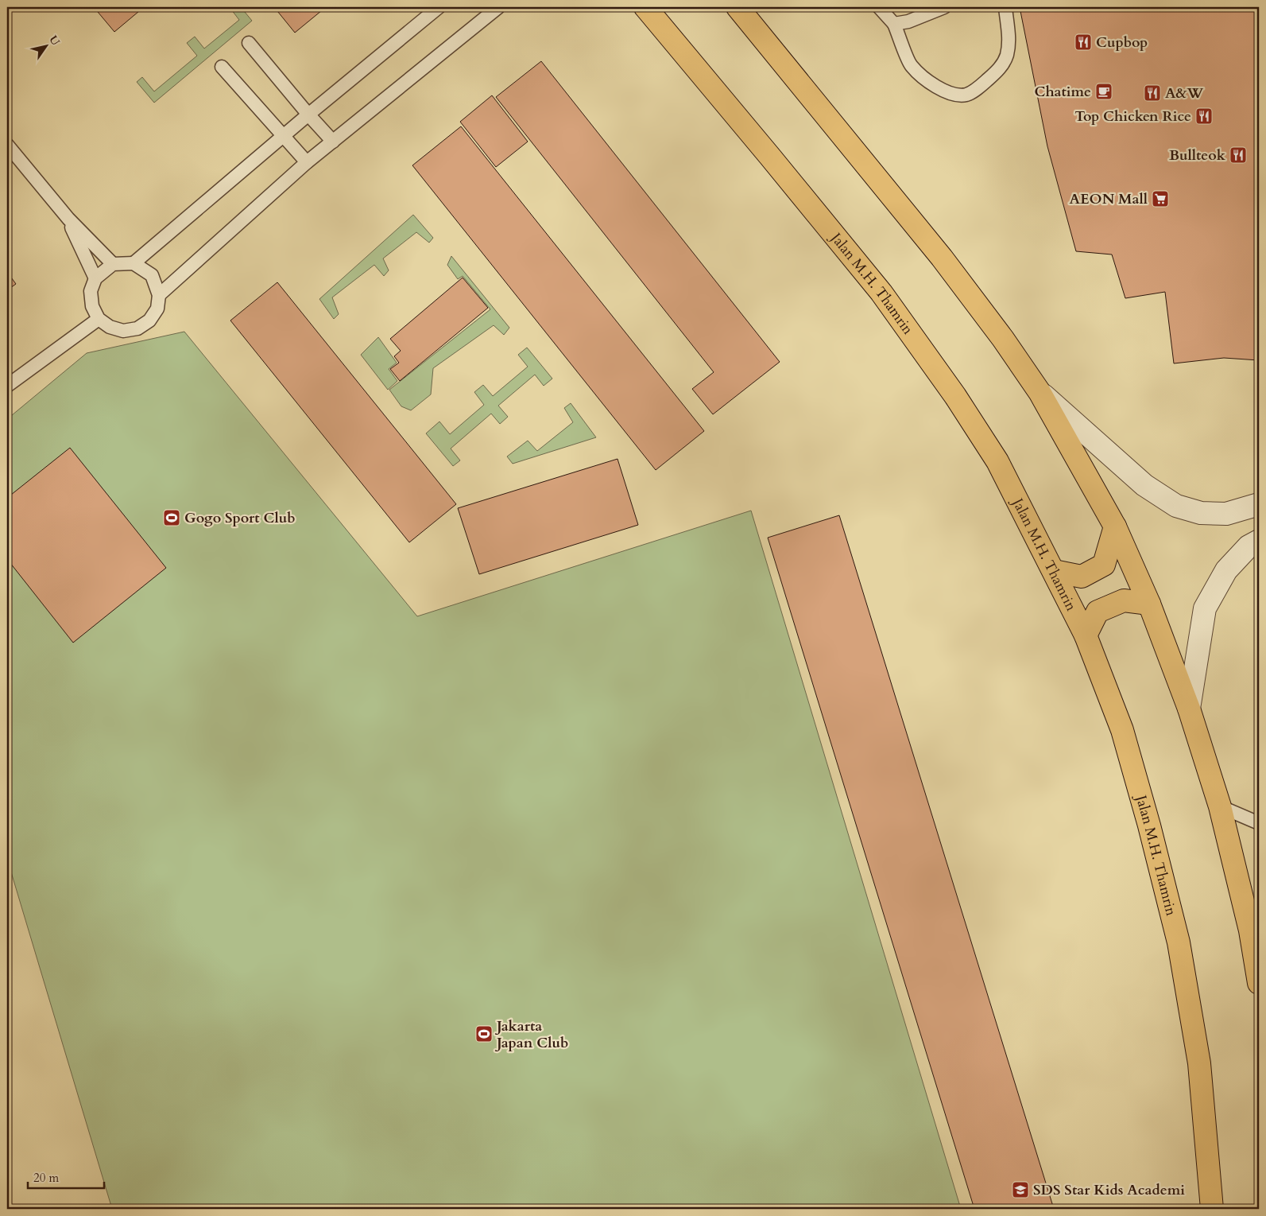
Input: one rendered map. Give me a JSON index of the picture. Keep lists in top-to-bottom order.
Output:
{
  "streets": {
    "main road": ["Jalan M.H. Thamrin"]
  },
  "places": {
    "restaurant": [
      "Cupbop",
      "A&W",
      "Top Chicken Rice",
      "Bullteok"
    ],
    "cafe": ["Chatime"],
    "supermarket": ["AEON Mall"],
    "sports": ["Gogo Sport Club", "Jakarta Japan Club"],
    "school or university": ["SDS Star Kids Academi"]
  },
  "scale_bar": "20 m",
  "north": "top right"
}
